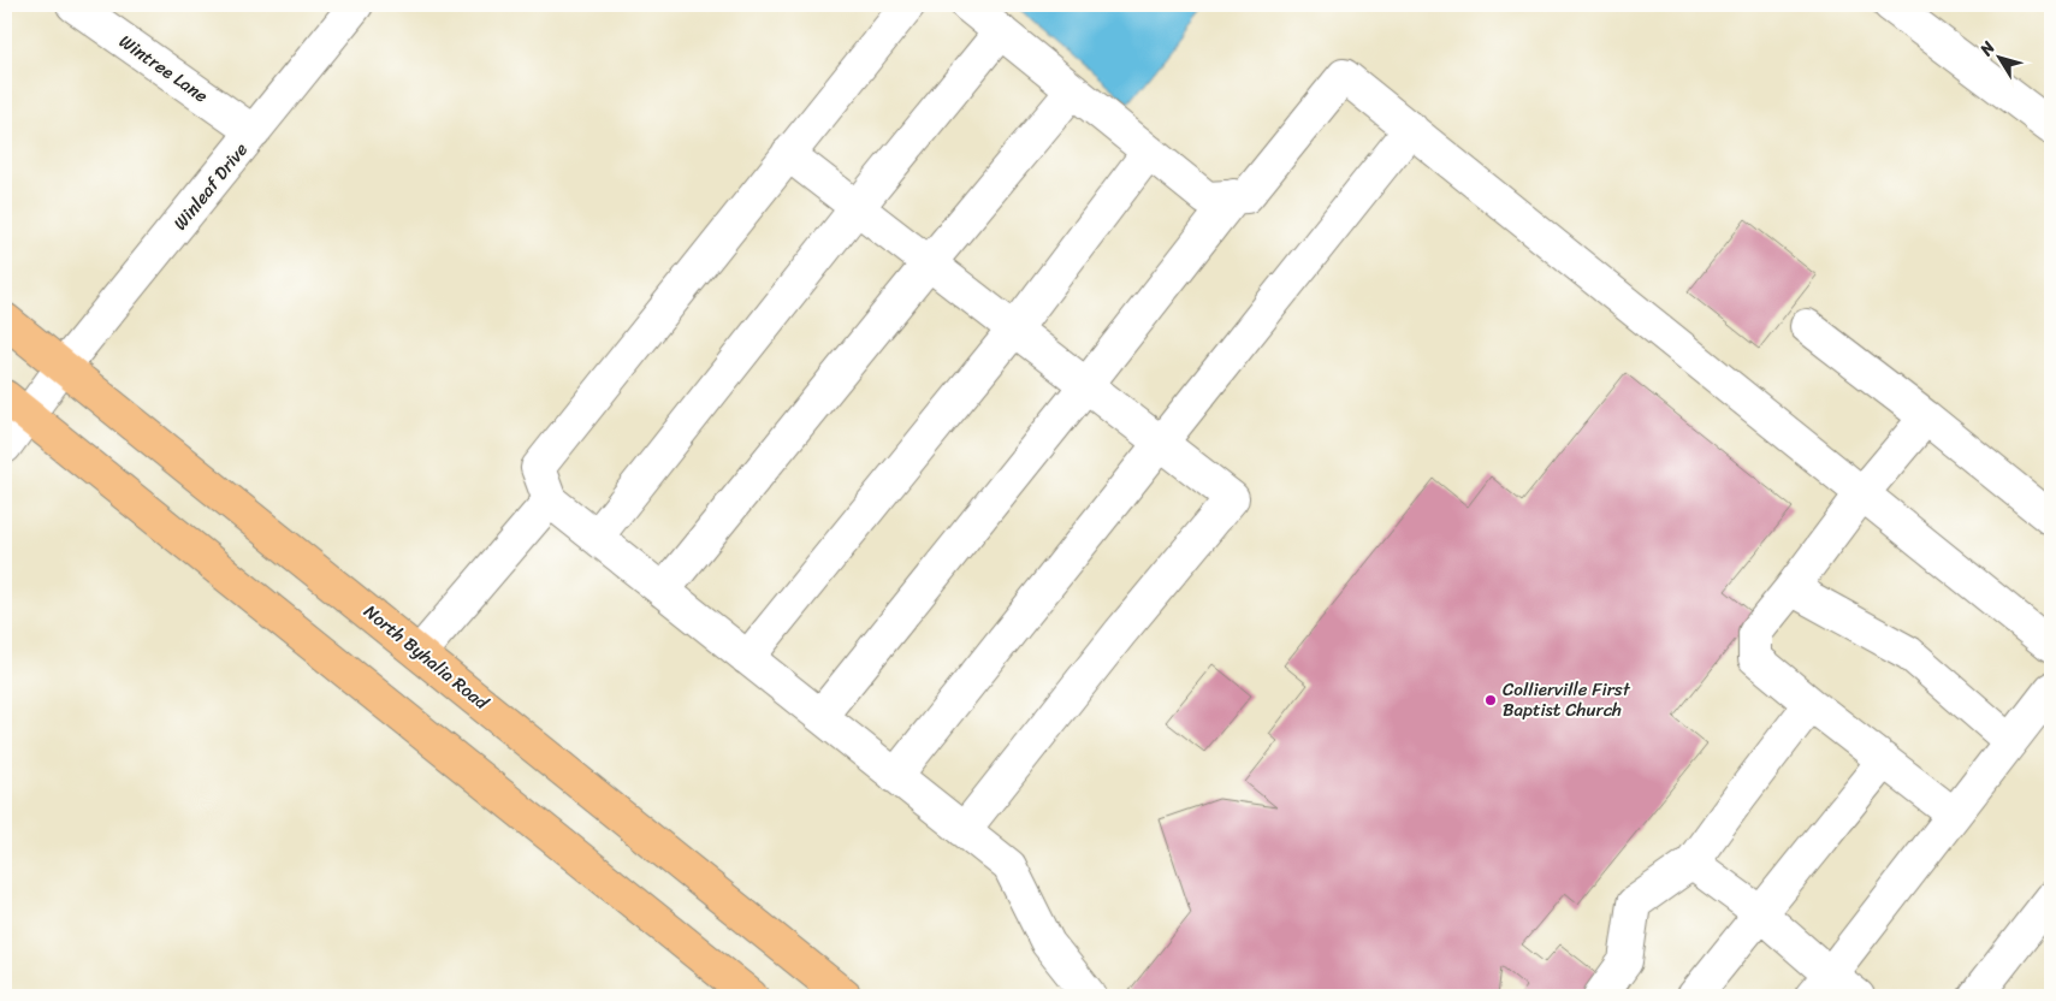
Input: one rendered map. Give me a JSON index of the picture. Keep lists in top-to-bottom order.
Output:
{
  "streets": {
    "main road": ["North Byhalia Road"],
    "street": ["Wintree Lane", "Winleaf Drive"]
  },
  "crossings": [
    ["Wintree Lane", "Winleaf Drive"],
    ["Winleaf Drive", "North Byhalia Road"]
  ],
  "places": ["Collierville First Baptist Church"],
  "north": "top left"
}
